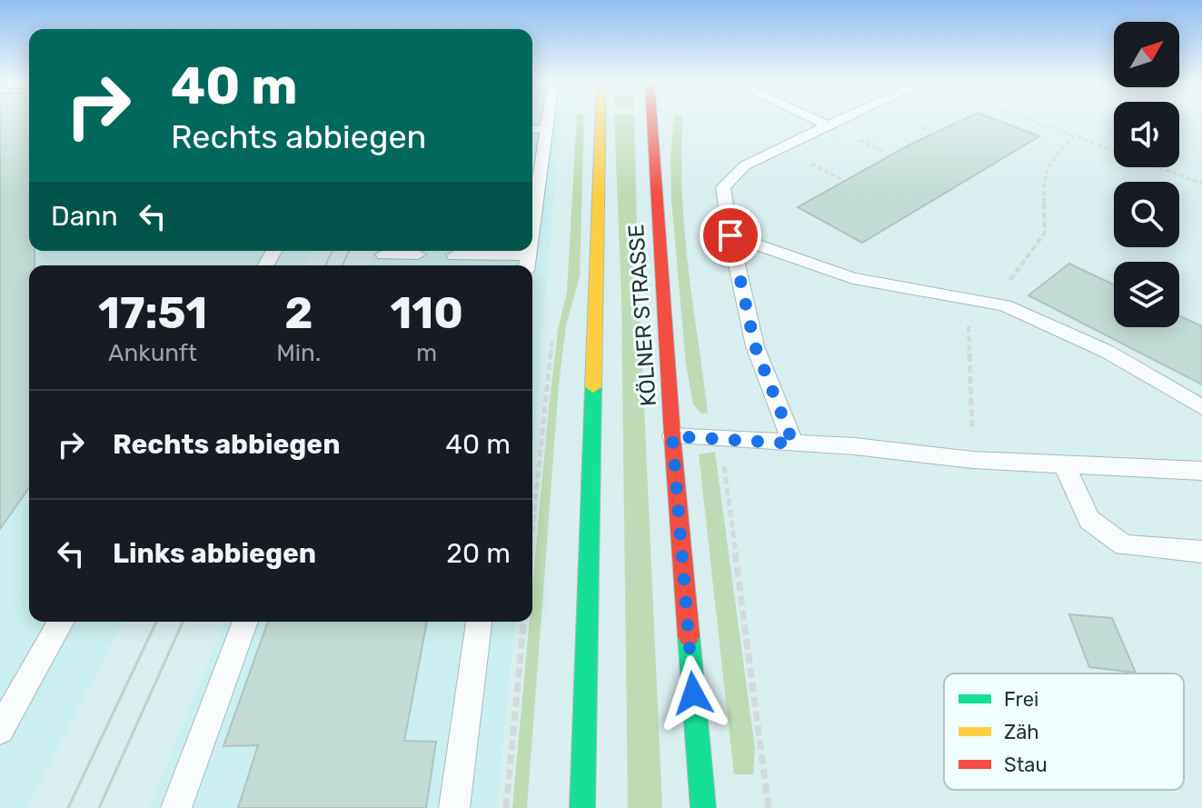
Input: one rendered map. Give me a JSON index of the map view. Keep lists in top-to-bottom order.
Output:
{
  "streets": {
    "main road": ["KÖLNER STRASSE"]
  },
  "legend": ["Frei", "Zäh", "Stau"],
  "north": "top right",
  "page": {
    "turn": ["40 m", "Rechts abbiegen"],
    "then": "Dann",
    "eta": [
      "17:51",
      "Ankunft",
      "2",
      "Min.",
      "110",
      "m"
    ],
    "list": [
      {
        "name": "Rechts abbiegen",
        "value": "40 m"
      },
      {
        "name": "Links abbiegen",
        "value": "20 m"
      }
    ]
  }
}
